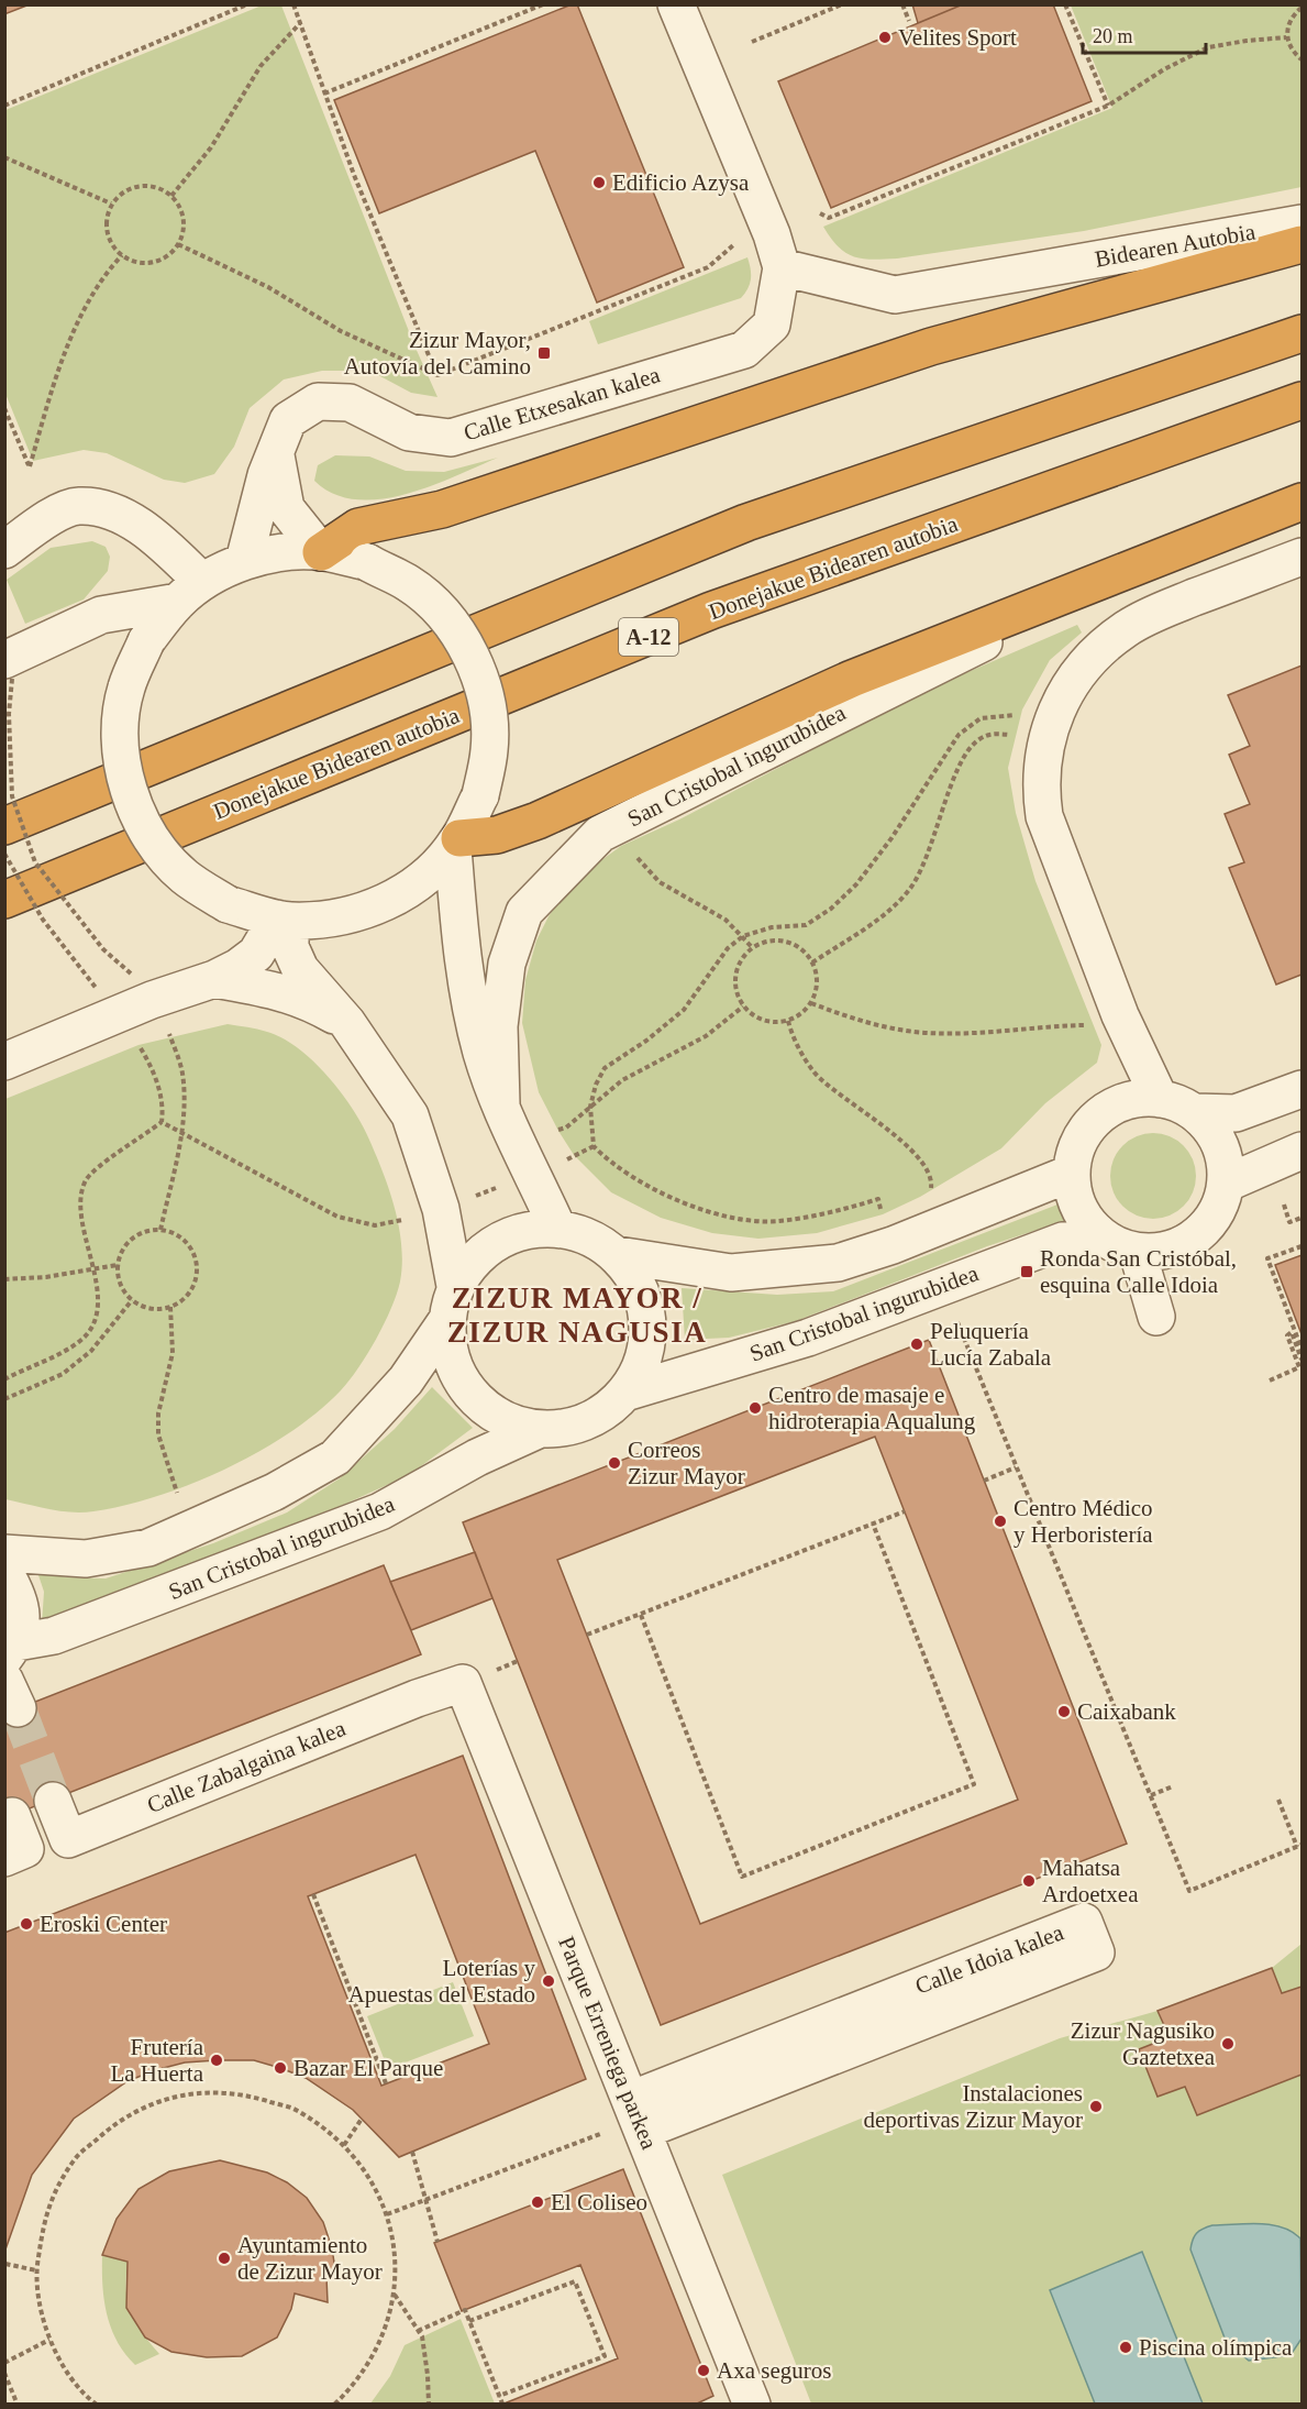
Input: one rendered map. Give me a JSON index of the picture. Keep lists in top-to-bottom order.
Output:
{
  "streets": {
    "highway": ["Donejakue Bidearen autobia", "A-12"],
    "street": [
      "Bidearen Autobia",
      "Calle Etxesakan kalea",
      "San Cristobal ingurubidea",
      "Calle Zabalgaina kalea",
      "Calle Idoia kalea",
      "Parque Erreniega parkea"
    ]
  },
  "crossings": [
    ["Bidearen Autobia", "Calle Etxesakan kalea"],
    ["Calle Zabalgaina kalea", "Parque Erreniega parkea"],
    ["Calle Idoia kalea", "Parque Erreniega parkea"]
  ],
  "districts": ["ZIZUR MAYOR / ZIZUR NAGUSIA"],
  "places": {
    "other": [
      "Velites Sport",
      "Edificio Azysa",
      "Peluquería Lucía Zabala",
      "Centro de masaje e hidroterapia Aqualung",
      "Correos Zizur Mayor",
      "Centro Médico y Herboristería",
      "Caixabank",
      "Mahatsa Ardoetxea",
      "Eroski Center",
      "Loterías y Apuestas del Estado",
      "Zizur Nagusiko Gaztetxea",
      "Frutería La Huerta",
      "Bazar El Parque",
      "Instalaciones deportivas Zizur Mayor",
      "El Coliseo",
      "Ayuntamiento de Zizur Mayor",
      "Piscina olímpica",
      "Axa seguros"
    ],
    "transit": ["Zizur Mayor, Autovía del Camino", "Ronda San Cristóbal, esquina Calle Idoia"]
  },
  "scale_bar": "20 m"
}
